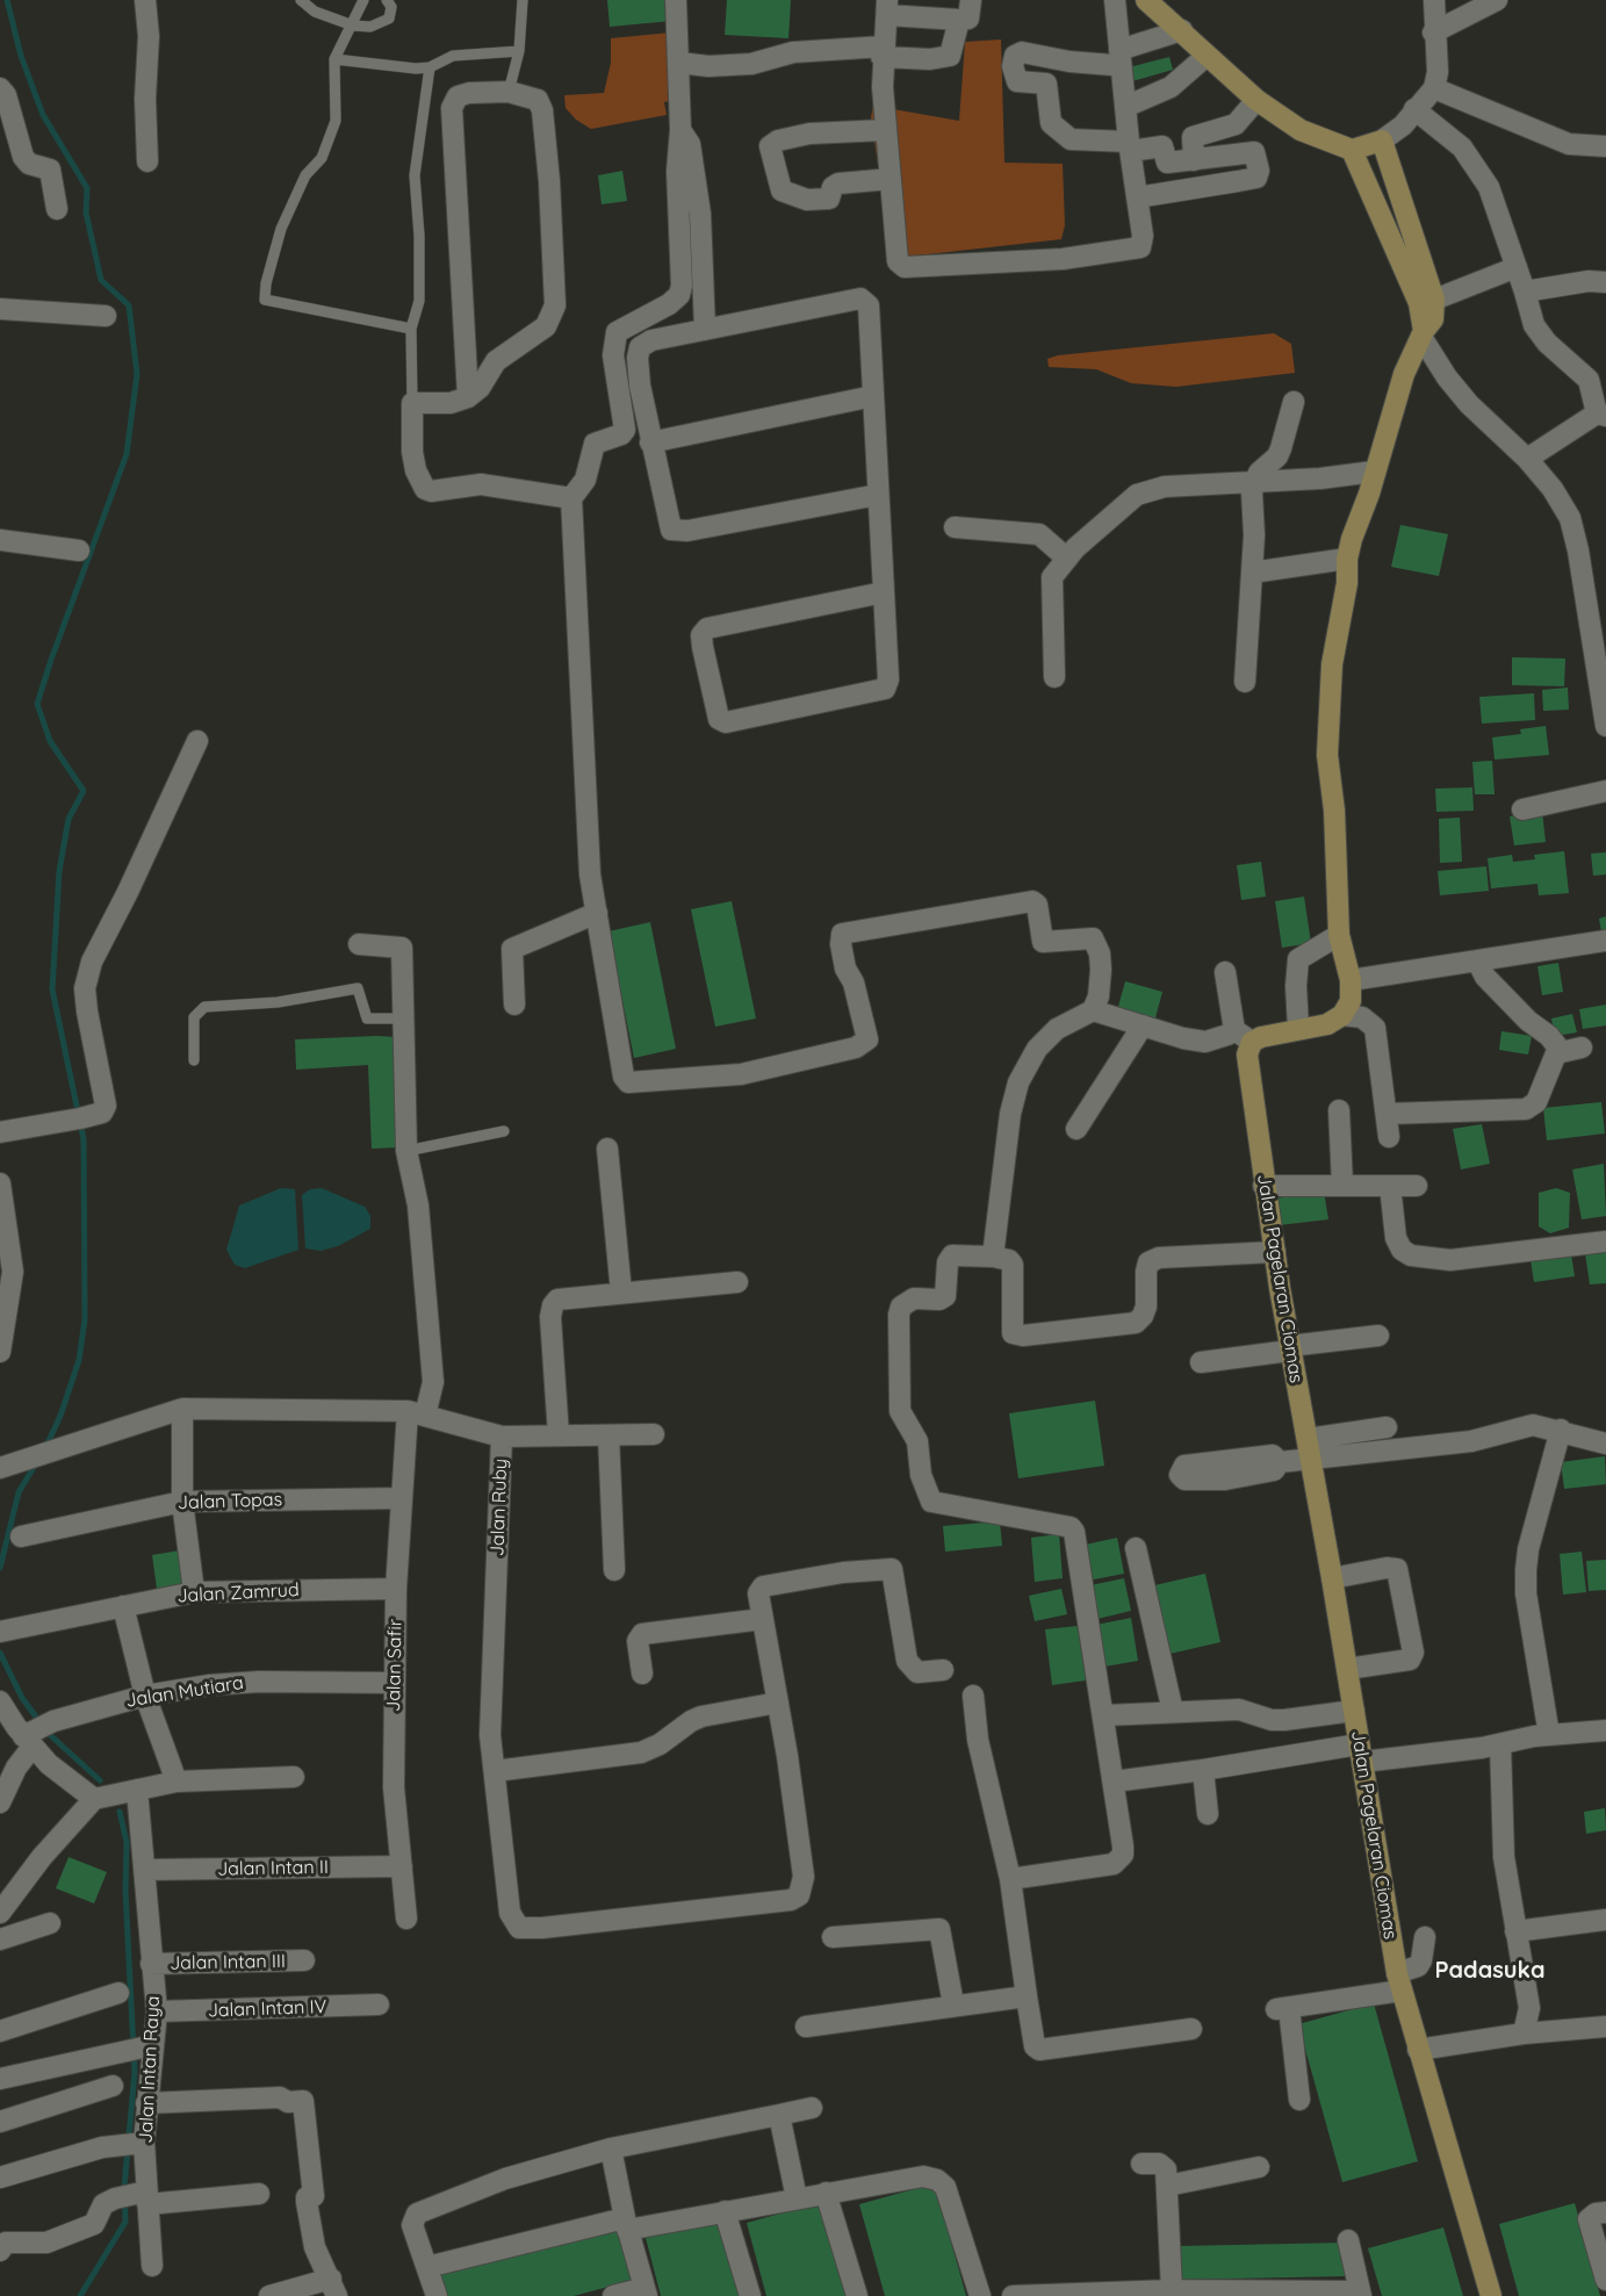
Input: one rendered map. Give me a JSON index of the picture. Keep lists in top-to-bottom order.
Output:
{
  "streets": {
    "main road": ["Jalan Pagelaran Ciomas"],
    "street": [
      "Jalan Topas",
      "Jalan Ruby",
      "Jalan Zamrud",
      "Jalan Safir",
      "Jalan Mutiara",
      "Jalan Intan II",
      "Jalan Intan III",
      "Jalan Intan IV",
      "Jalan Intan Raya"
    ]
  },
  "crossings": [
    ["Jalan Topas", "Jalan Safir"],
    ["Jalan Ruby", "Jalan Safir"],
    ["Jalan Zamrud", "Jalan Safir"],
    ["Jalan Safir", "Jalan Mutiara"],
    ["Jalan Safir", "Jalan Intan II"],
    ["Jalan Intan II", "Jalan Intan Raya"],
    ["Jalan Intan III", "Jalan Intan Raya"],
    ["Jalan Intan IV", "Jalan Intan Raya"]
  ],
  "districts": ["Padasuka"]
}
